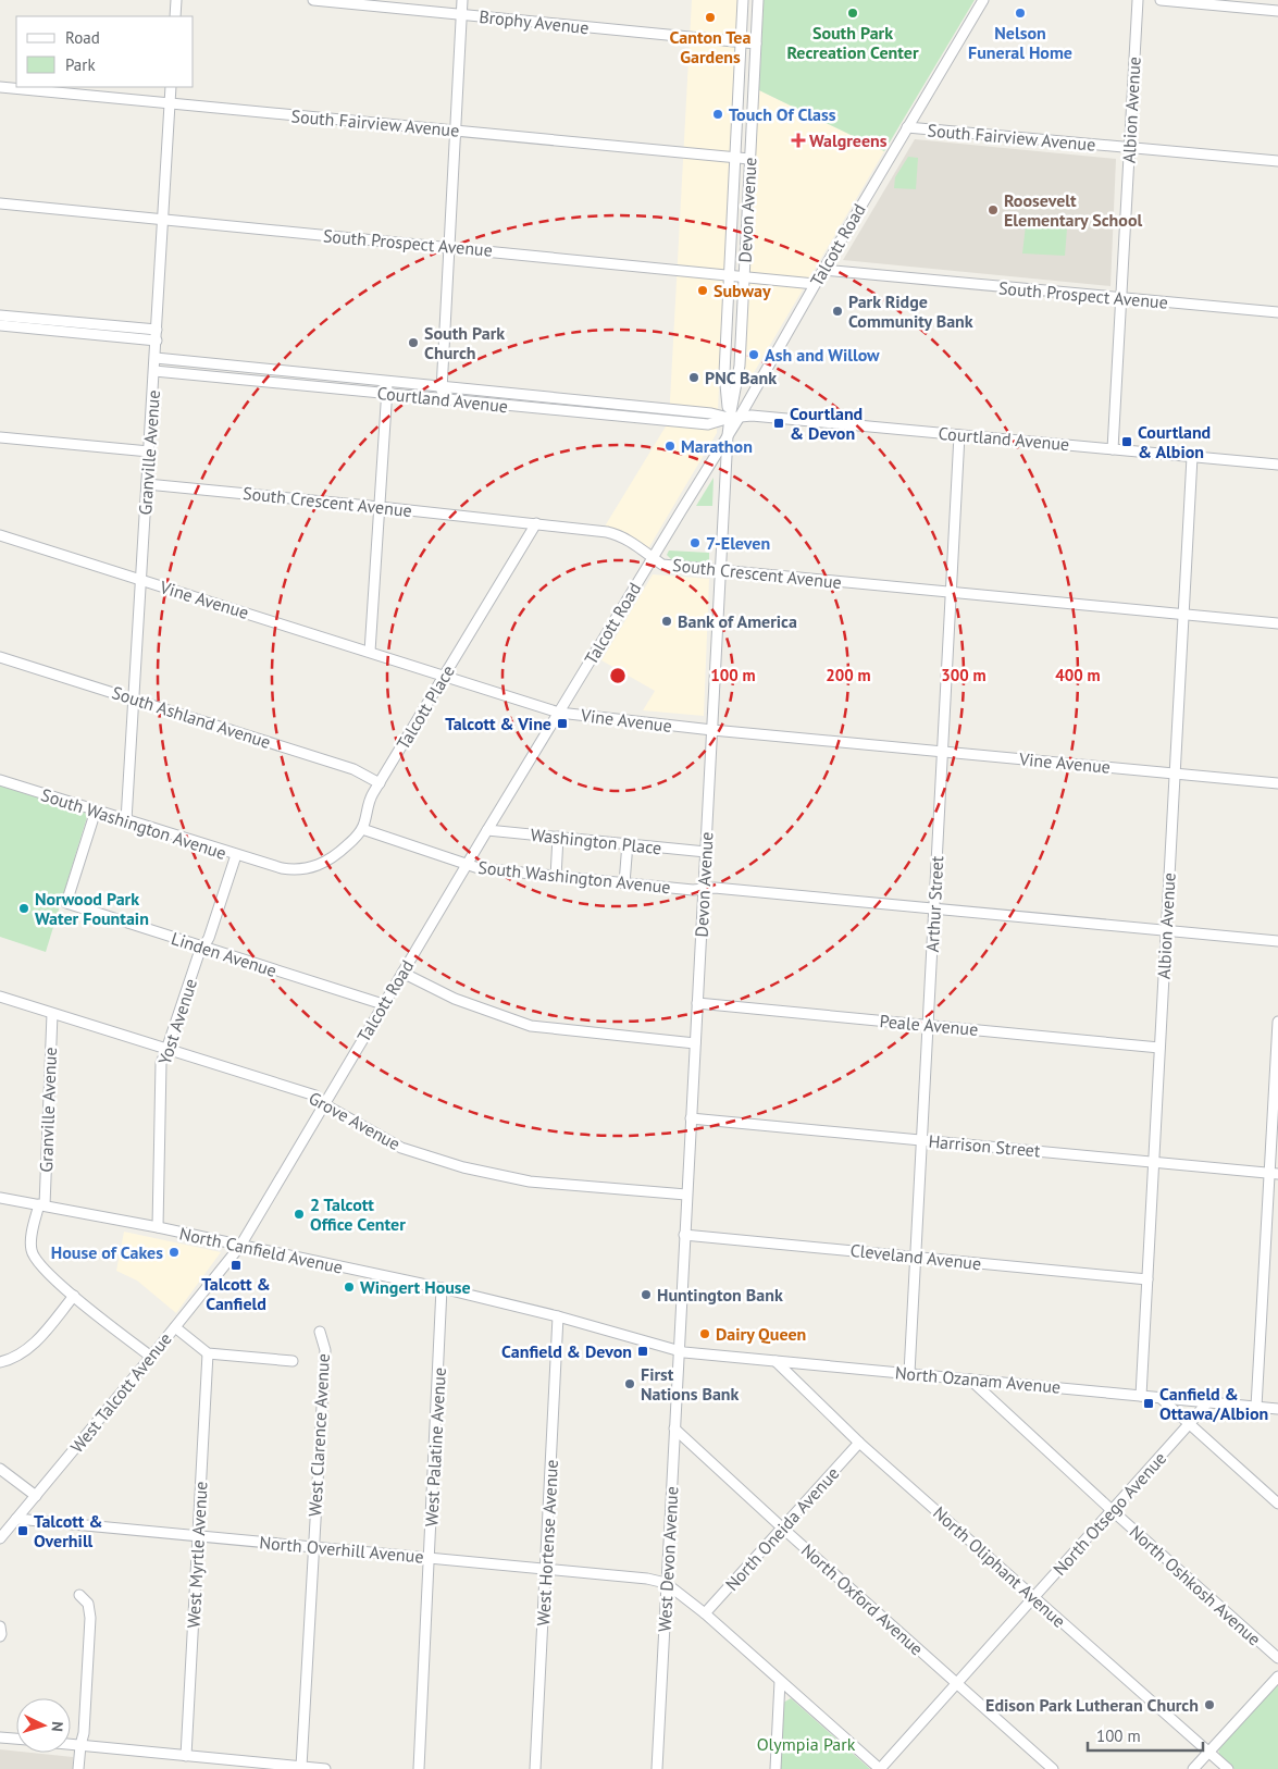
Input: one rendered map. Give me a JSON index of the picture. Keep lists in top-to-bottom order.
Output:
{
  "streets": {
    "street": [
      "Brophy Avenue",
      "Albion Avenue",
      "South Fairview Avenue",
      "Devon Avenue",
      "South Prospect Avenue",
      "Talcott Road",
      "Courtland Avenue",
      "Granville Avenue",
      "South Crescent Avenue",
      "Vine Avenue",
      "Talcott Place",
      "South Ashland Avenue",
      "South Washington Avenue",
      "Washington Place",
      "Arthur Street",
      "Linden Avenue",
      "Yost Avenue",
      "Peale Avenue",
      "Grove Avenue",
      "Harrison Street",
      "North Canfield Avenue",
      "Cleveland Avenue",
      "North Ozanam Avenue",
      "West Talcott Avenue",
      "West Clarence Avenue",
      "West Palatine Avenue",
      "North Otsego Avenue",
      "North Oneida Avenue",
      "West Hortense Avenue",
      "North Overhill Avenue",
      "West Myrtle Avenue",
      "West Devon Avenue",
      "North Oliphant Avenue",
      "North Oshkosh Avenue",
      "North Oxford Avenue"
    ]
  },
  "crossings": [
    ["Brophy Avenue", "Devon Avenue"],
    ["Albion Avenue", "South Fairview Avenue"],
    ["Albion Avenue", "South Prospect Avenue"],
    ["Albion Avenue", "Courtland Avenue"],
    ["Albion Avenue", "South Crescent Avenue"],
    ["Albion Avenue", "Vine Avenue"],
    ["Albion Avenue", "South Washington Avenue"],
    ["Albion Avenue", "Peale Avenue"],
    ["Albion Avenue", "Harrison Street"],
    ["Albion Avenue", "Cleveland Avenue"],
    ["Albion Avenue", "North Ozanam Avenue"],
    ["South Fairview Avenue", "Devon Avenue"],
    ["South Fairview Avenue", "Talcott Road"],
    ["South Fairview Avenue", "Granville Avenue"],
    ["Devon Avenue", "South Prospect Avenue"],
    ["Devon Avenue", "Talcott Road"],
    ["Devon Avenue", "Courtland Avenue"],
    ["Devon Avenue", "South Crescent Avenue"],
    ["Devon Avenue", "Vine Avenue"],
    ["Devon Avenue", "South Washington Avenue"],
    ["Devon Avenue", "Washington Place"],
    ["Devon Avenue", "Peale Avenue"],
    ["Devon Avenue", "Grove Avenue"],
    ["Devon Avenue", "Harrison Street"],
    ["Devon Avenue", "North Canfield Avenue"],
    ["Devon Avenue", "Cleveland Avenue"],
    ["Devon Avenue", "North Ozanam Avenue"],
    ["Devon Avenue", "West Devon Avenue"],
    ["South Prospect Avenue", "Talcott Road"],
    ["South Prospect Avenue", "Granville Avenue"],
    ["Talcott Road", "Courtland Avenue"],
    ["Talcott Road", "South Crescent Avenue"],
    ["Talcott Road", "Vine Avenue"],
    ["Talcott Road", "South Washington Avenue"],
    ["Talcott Road", "Washington Place"],
    ["Talcott Road", "Linden Avenue"],
    ["Talcott Road", "Grove Avenue"],
    ["Talcott Road", "North Canfield Avenue"],
    ["Talcott Road", "West Talcott Avenue"],
    ["Courtland Avenue", "Granville Avenue"],
    ["Courtland Avenue", "Arthur Street"],
    ["Granville Avenue", "South Crescent Avenue"],
    ["Granville Avenue", "Vine Avenue"],
    ["Granville Avenue", "South Ashland Avenue"],
    ["Granville Avenue", "South Washington Avenue"],
    ["Granville Avenue", "Grove Avenue"],
    ["Granville Avenue", "North Canfield Avenue"],
    ["South Crescent Avenue", "Talcott Place"],
    ["South Crescent Avenue", "Arthur Street"],
    ["Vine Avenue", "Talcott Place"],
    ["Vine Avenue", "Arthur Street"],
    ["Talcott Place", "South Ashland Avenue"],
    ["Talcott Place", "South Washington Avenue"],
    ["South Washington Avenue", "Arthur Street"],
    ["South Washington Avenue", "Linden Avenue"],
    ["South Washington Avenue", "Yost Avenue"],
    ["Arthur Street", "Peale Avenue"],
    ["Arthur Street", "Harrison Street"],
    ["Arthur Street", "Cleveland Avenue"],
    ["Arthur Street", "North Ozanam Avenue"],
    ["Linden Avenue", "Yost Avenue"],
    ["Yost Avenue", "Grove Avenue"],
    ["Yost Avenue", "North Canfield Avenue"],
    ["North Canfield Avenue", "North Ozanam Avenue"],
    ["North Canfield Avenue", "West Talcott Avenue"],
    ["North Canfield Avenue", "West Palatine Avenue"],
    ["North Canfield Avenue", "West Hortense Avenue"],
    ["North Canfield Avenue", "West Devon Avenue"],
    ["North Ozanam Avenue", "North Otsego Avenue"],
    ["North Ozanam Avenue", "West Devon Avenue"],
    ["North Ozanam Avenue", "North Oliphant Avenue"],
    ["North Ozanam Avenue", "North Oshkosh Avenue"],
    ["West Talcott Avenue", "North Overhill Avenue"],
    ["West Clarence Avenue", "North Overhill Avenue"],
    ["West Palatine Avenue", "North Overhill Avenue"],
    ["North Otsego Avenue", "North Oliphant Avenue"],
    ["North Otsego Avenue", "North Oshkosh Avenue"],
    ["North Otsego Avenue", "North Oxford Avenue"],
    ["North Oneida Avenue", "North Oliphant Avenue"],
    ["North Oneida Avenue", "North Oxford Avenue"],
    ["West Hortense Avenue", "North Overhill Avenue"],
    ["North Overhill Avenue", "West Myrtle Avenue"],
    ["North Overhill Avenue", "West Devon Avenue"],
    ["West Devon Avenue", "North Oxford Avenue"]
  ],
  "parks": ["Olympia Park"],
  "places": {
    "other": [
      "South Park Recreation Center",
      "Nelson Funeral Home",
      "Canton Tea Gardens",
      "Touch Of Class",
      "Roosevelt Elementary School",
      "Subway",
      "Park Ridge Community Bank",
      "South Park Church",
      "Ash and Willow",
      "PNC Bank",
      "Marathon",
      "7-Eleven",
      "Bank of America",
      "Norwood Park Water Fountain",
      "2 Talcott Office Center",
      "House of Cakes",
      "Wingert House",
      "Huntington Bank",
      "Dairy Queen",
      "First Nations Bank",
      "Edison Park Lutheran Church"
    ],
    "health": ["Walgreens"],
    "transit": [
      "Courtland & Devon",
      "Courtland & Albion",
      "Talcott & Vine",
      "Talcott & Canfield",
      "Canfield & Devon",
      "Canfield & Ottawa/Albion",
      "Talcott & Overhill"
    ]
  },
  "legend": ["Road", "Park"],
  "scale_bar": "100 m",
  "north": "right",
  "rings": [
    "100 m",
    "200 m",
    "300 m",
    "400 m"
  ]
}
